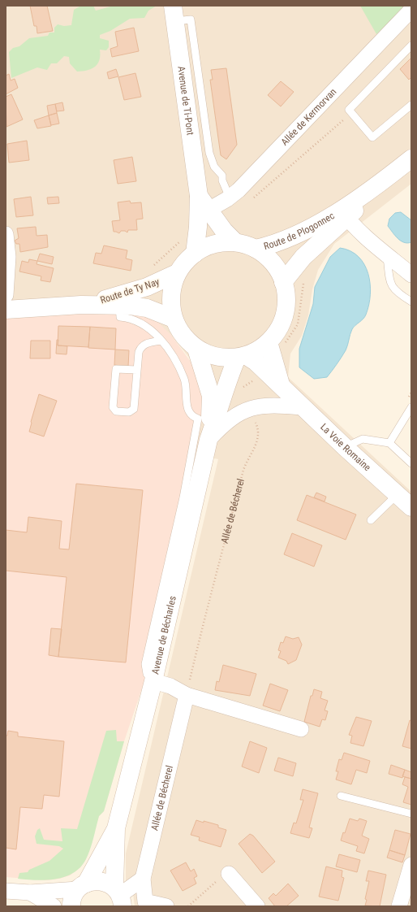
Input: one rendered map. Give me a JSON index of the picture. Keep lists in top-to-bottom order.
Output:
{
  "streets": {
    "main road": [
      "Avenue de Ti-Pont",
      "Route de Plogonnec",
      "Route de Ty Nay",
      "La Voie Romaine",
      "Avenue de Bécharles"
    ],
    "street": ["Allée de Kermorvan", "Allée de Bécherel"]
  },
  "crossings": [
    ["Avenue de Ti-Pont", "Allée de Kermorvan"],
    ["Avenue de Ti-Pont", "Route de Plogonnec"],
    ["Avenue de Ti-Pont", "Route de Ty Nay"],
    ["Avenue de Ti-Pont", "La Voie Romaine"],
    ["Avenue de Ti-Pont", "Avenue de Bécharles"],
    ["Route de Plogonnec", "Route de Ty Nay"],
    ["Route de Plogonnec", "La Voie Romaine"],
    ["Route de Plogonnec", "Avenue de Bécharles"],
    ["Route de Ty Nay", "La Voie Romaine"],
    ["Route de Ty Nay", "Avenue de Bécharles"],
    ["La Voie Romaine", "Avenue de Bécharles"],
    ["Allée de Bécherel", "Avenue de Bécharles"]
  ]
}
